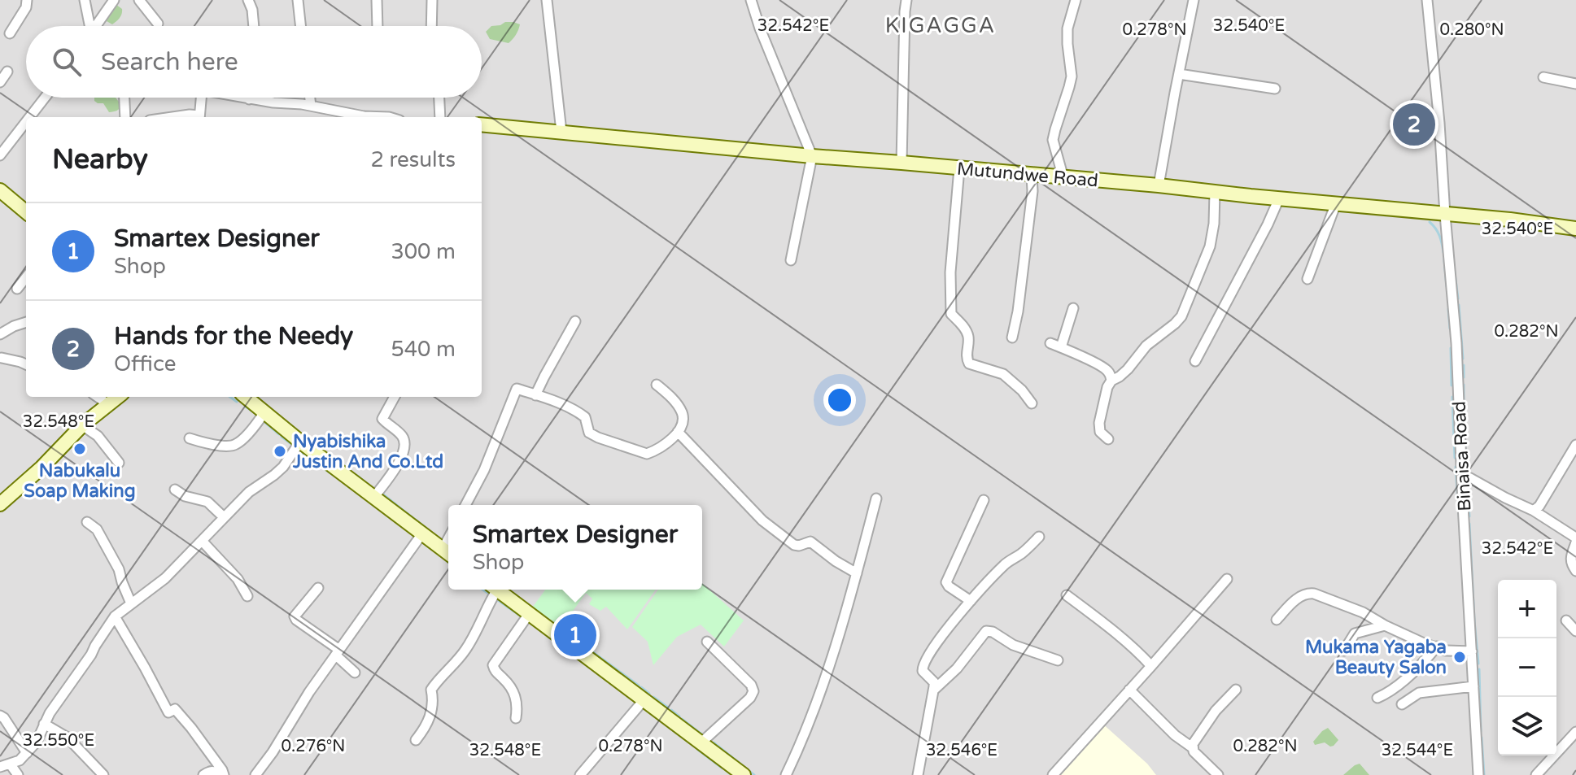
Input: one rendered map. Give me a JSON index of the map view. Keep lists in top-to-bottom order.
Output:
{
  "streets": {
    "main road": ["Mutundwe Road"],
    "street": ["Binaisa Road"]
  },
  "crossings": [
    ["Mutundwe Road", "Binaisa Road"]
  ],
  "districts": ["KIGAGGA"],
  "places": ["Nabukalu Soap Making", "Nyabishika Justin And Co.Ltd", "Mukama Yagaba Beauty Salon"],
  "page": {
    "search": "Search here",
    "pins": ["2", "1"],
    "heading": ["Nearby", "2 results"],
    "list": [
      {
        "mark": "1",
        "name": "Smartex Designer",
        "note": "Shop",
        "value": "300 m"
      },
      {
        "mark": "2",
        "name": "Hands for the Needy",
        "note": "Office",
        "value": "540 m"
      }
    ],
    "popup": ["Smartex Designer", "Shop"],
    "map_buttons": ["+", "−"]
  },
  "coordinates": [
    "32.542°E",
    "32.540°E",
    "0.278°N",
    "0.280°N",
    "0.282°N",
    "32.548°E",
    "32.550°E",
    "0.276°N",
    "32.546°E",
    "32.544°E"
  ]
}
